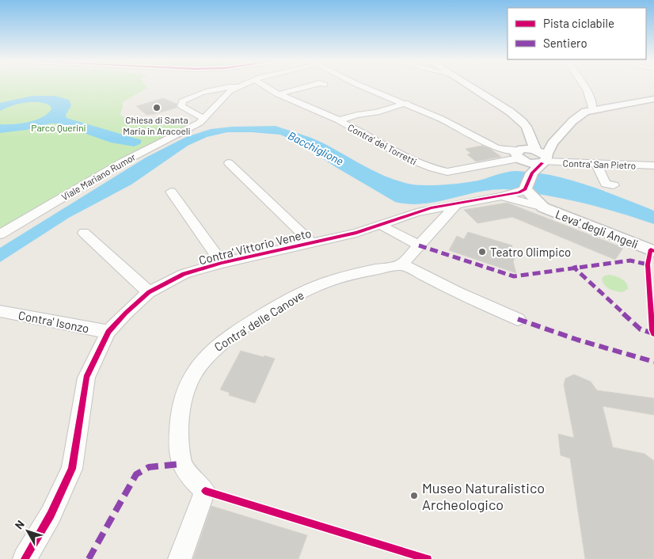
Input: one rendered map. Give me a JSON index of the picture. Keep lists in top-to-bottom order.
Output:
{
  "streets": {
    "street": [
      "Contra' dei Torretti",
      "Contra' San Pietro",
      "Viale Mariano Rumor",
      "Leva' degli Angeli",
      "Contra' Vittorio Veneto",
      "Contra' delle Canove",
      "Contra' Isonzo"
    ]
  },
  "crossings": [
    ["Contra' dei Torretti", "Contra' San Pietro"],
    ["Contra' Vittorio Veneto", "Contra' Isonzo"]
  ],
  "water": ["Bacchiglione"],
  "parks": ["Parco Querini"],
  "places": ["Chiesa di Santa Maria in Aracoeli", "Teatro Olimpico", "Museo Naturalistico Archeologico"],
  "legend": ["Pista ciclabile", "Sentiero"],
  "north": "top left"
}
